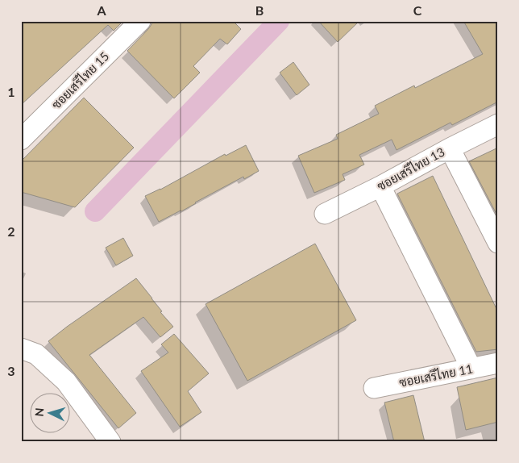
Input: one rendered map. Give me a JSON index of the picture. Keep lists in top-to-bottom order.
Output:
{
  "streets": {
    "street": ["ซอยเสรีไทย 15", "ซอยเสรีไทย 13", "ซอยเสรีไทย 11"]
  },
  "north": "left",
  "grid": {
    "columns": ["A", "B", "C"],
    "rows": ["1", "2", "3"]
  }
}
